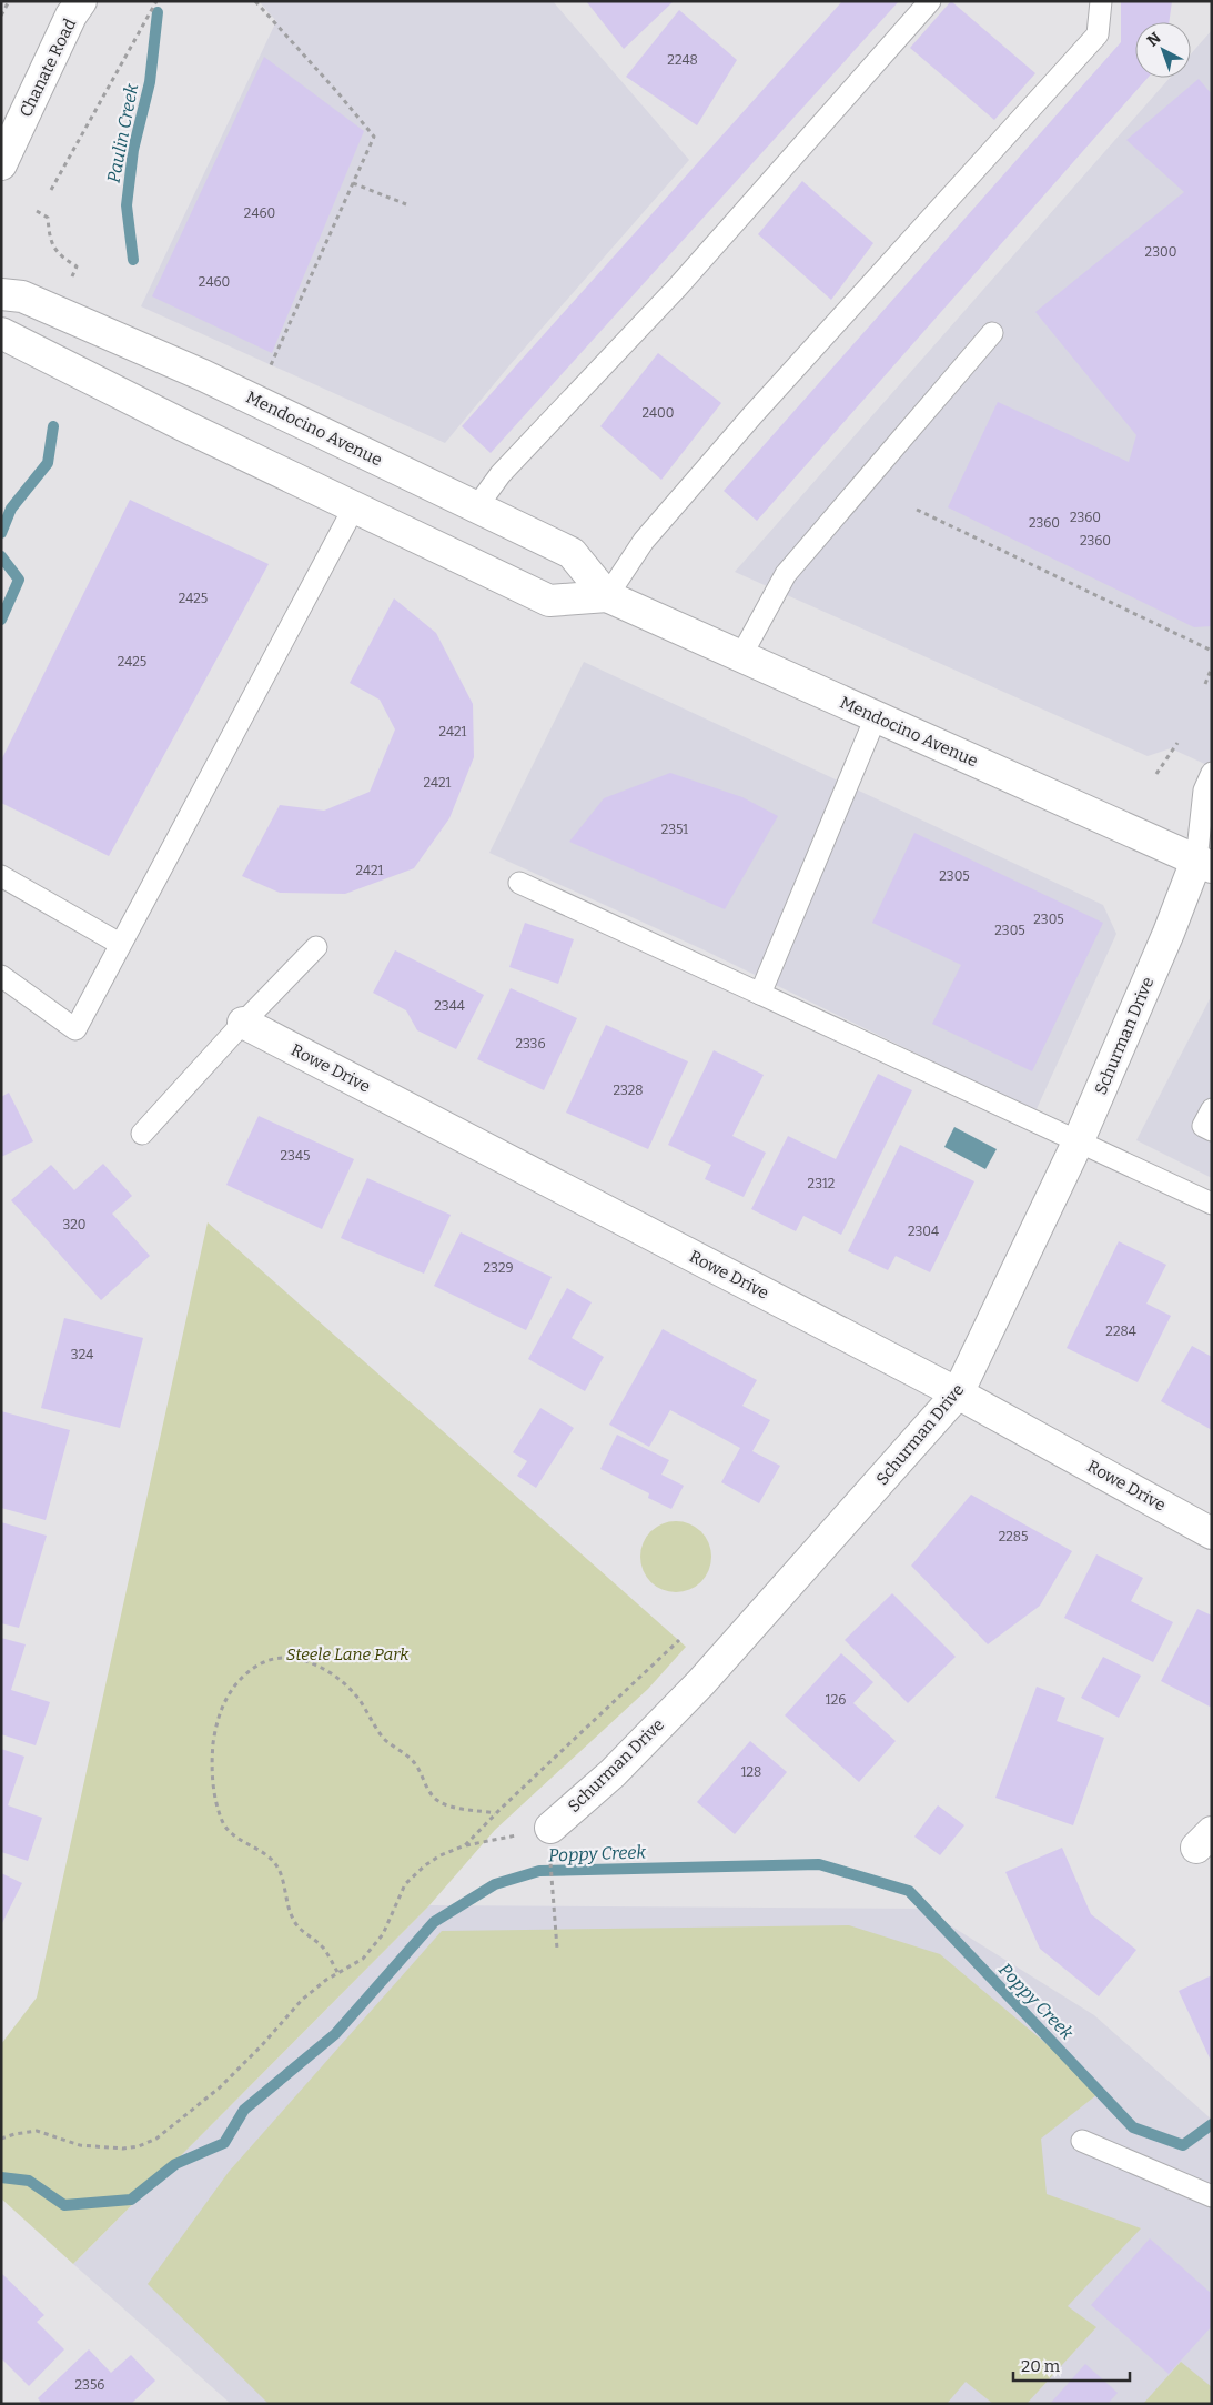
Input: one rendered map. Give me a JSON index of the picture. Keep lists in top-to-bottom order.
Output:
{
  "streets": {
    "street": [
      "Chanate Road",
      "Mendocino Avenue",
      "Schurman Drive",
      "Rowe Drive"
    ]
  },
  "crossings": [
    ["Mendocino Avenue", "Schurman Drive"],
    ["Schurman Drive", "Rowe Drive"]
  ],
  "water": ["Paulin Creek", "Poppy Creek"],
  "parks": ["Steele Lane Park"],
  "house_numbers": [
    "2248",
    "2460",
    "2300",
    "2460",
    "2400",
    "2360",
    "2360",
    "2360",
    "2425",
    "2425",
    "2421",
    "2421",
    "2351",
    "2421",
    "2305",
    "2305",
    "2305",
    "2344",
    "2336",
    "2328",
    "2345",
    "2312",
    "320",
    "2304",
    "2329",
    "2284",
    "324",
    "2285",
    "126",
    "128",
    "2356"
  ],
  "scale_bar": "20 m",
  "north": "top left"
}
